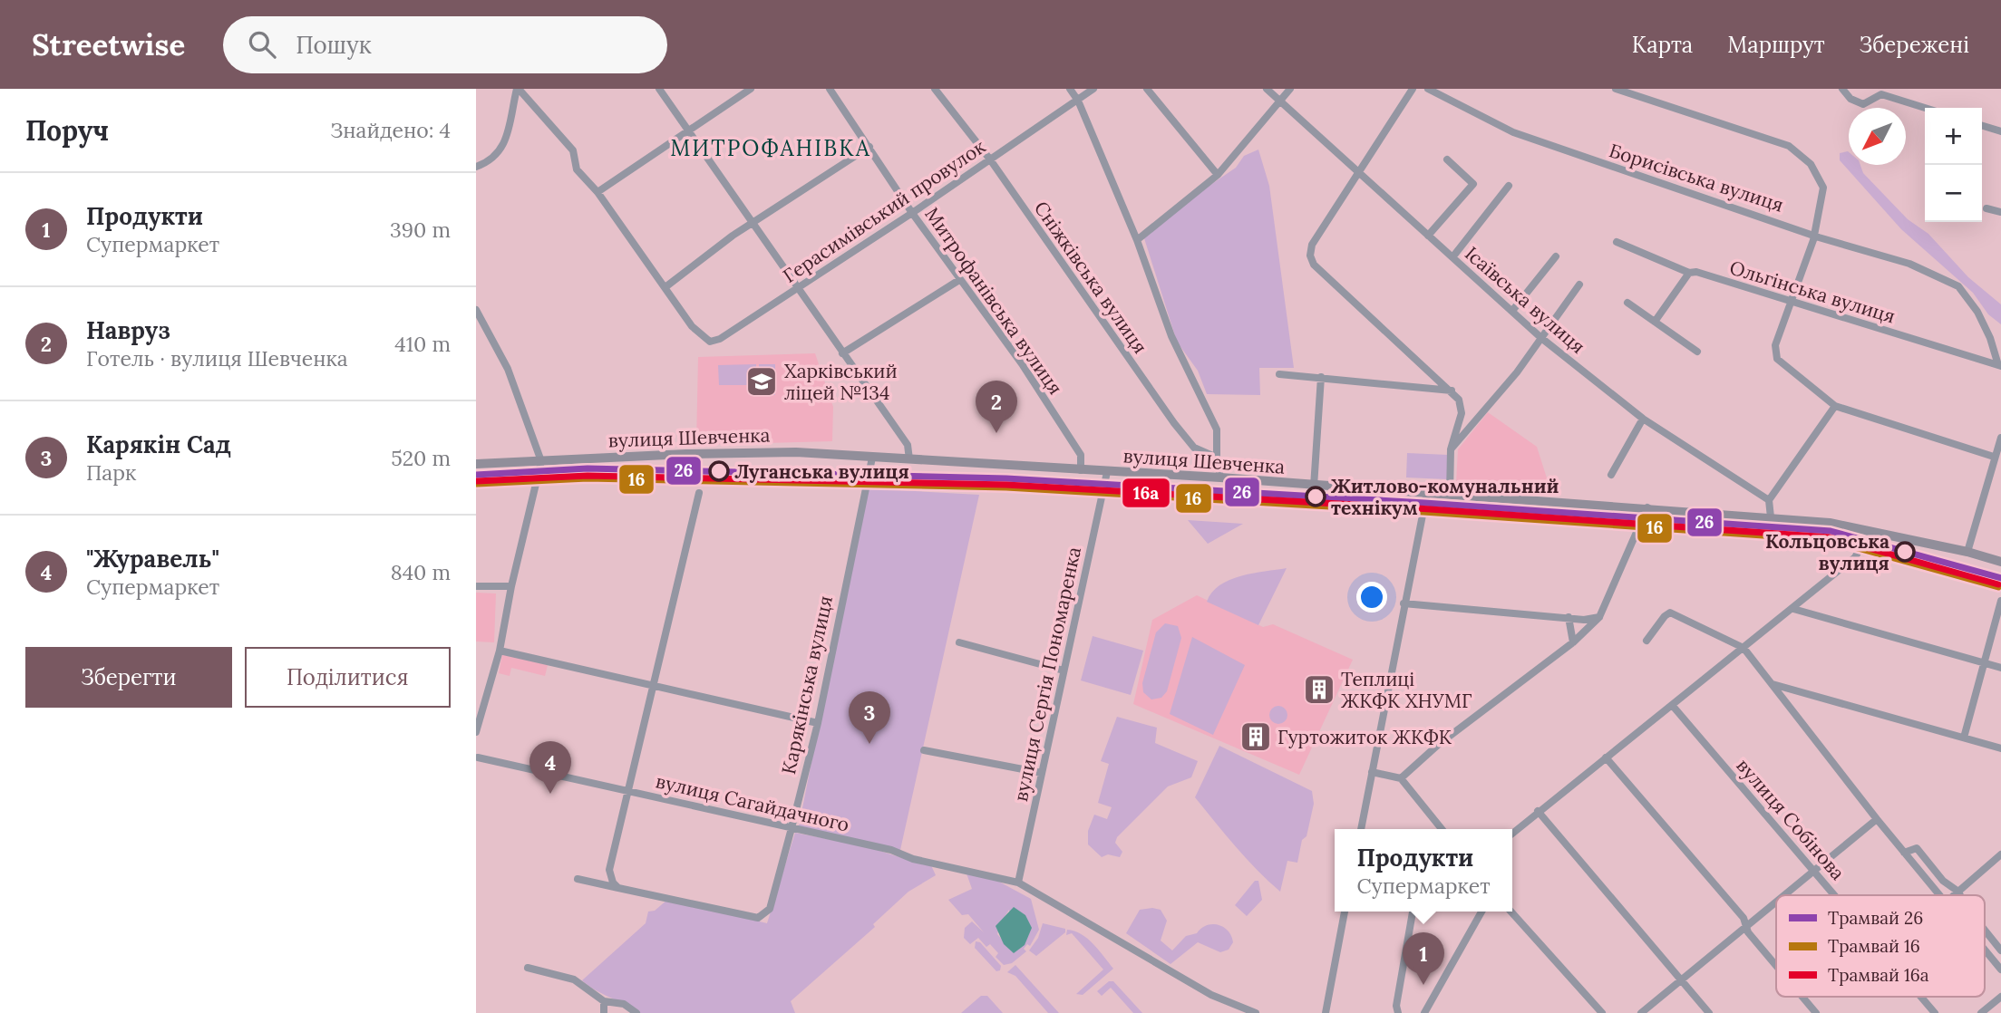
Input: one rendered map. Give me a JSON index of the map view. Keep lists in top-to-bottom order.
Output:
{
  "streets": {
    "main road": ["вулиця Шевченка"],
    "street": [
      "Борисівська вулиця",
      "Герасимівський провулок",
      "Сніжківська вулиця",
      "Ольгінська вулиця",
      "Ісаївська вулиця",
      "Митрофанівська вулиця",
      "вулиця Сергія Пономаренка",
      "Карякінська вулиця",
      "вулиця Сагайдачного",
      "вулиця Собінова"
    ]
  },
  "crossings": [
    ["Борисівська вулиця", "Ольгінська вулиця"],
    ["Герасимівський провулок", "Сніжківська вулиця"],
    ["Герасимівський провулок", "Митрофанівська вулиця"],
    ["Митрофанівська вулиця", "вулиця Шевченка"],
    ["вулиця Шевченка", "вулиця Сергія Пономаренка"],
    ["вулиця Шевченка", "Карякінська вулиця"],
    ["вулиця Сергія Пономаренка", "вулиця Сагайдачного"],
    ["Карякінська вулиця", "вулиця Сагайдачного"]
  ],
  "districts": ["МИТРОФАНІВКА"],
  "places": {
    "school or university": ["Харківський ліцей №134"],
    "other": ["Луганська вулиця", "Житлово-комунальний технікум", "Кольцовська вулиця"],
    "building": ["Теплиці ЖКФК ХНУМГ", "Гуртожиток ЖКФК"]
  },
  "lines": ["tram line 26", "tram line 16a", "tram line 16"],
  "legend": ["Трамвай 26", "Трамвай 16", "Трамвай 16a"],
  "north": "bottom left",
  "page": {
    "header": "Streetwise",
    "search": "Пошук",
    "nav": ["Карта", "Маршрут", "Збережені"],
    "heading": ["Поруч", "Знайдено: 4"],
    "map_buttons": ["+", "−"],
    "list": [
      {
        "mark": "1",
        "name": "Продукти",
        "note": "Супермаркет",
        "value": "390 m"
      },
      {
        "mark": "2",
        "name": "Навруз",
        "note": "Готель · вулиця Шевченка",
        "value": "410 m"
      },
      {
        "mark": "3",
        "name": "Карякін Сад",
        "note": "Парк",
        "value": "520 m"
      },
      {
        "mark": "4",
        "name": "\"Журавель\"",
        "note": "Супермаркет",
        "value": "840 m"
      }
    ],
    "pins": [
      "2",
      "3",
      "4",
      "1"
    ],
    "buttons": ["Зберегти", "Поділитися"],
    "popup": ["Продукти", "Супермаркет"]
  }
}
